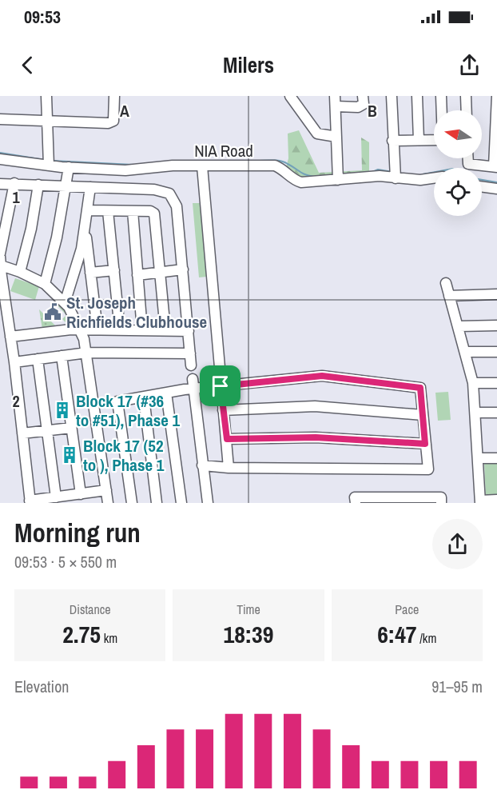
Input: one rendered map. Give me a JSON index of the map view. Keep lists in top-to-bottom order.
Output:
{
  "streets": {
    "street": ["NIA Road"]
  },
  "places": {
    "public building": ["St. Joseph Richfields Clubhouse"],
    "building": ["Block 17 (#36 to #51), Phase 1", "Block 17 (52 to ), Phase 1"]
  },
  "north": "left",
  "page": {
    "status": "09:53",
    "header": "Milers",
    "heading": ["Morning run", "09:53 · 5 × 550 m"],
    "stats": [
      ["Distance", "2.75 km"],
      ["Time", "18:39"],
      ["Pace", "6:47 /km"]
    ],
    "chart": ["Elevation", "91–95 m"]
  },
  "grid": {
    "columns": ["A", "B"],
    "rows": ["1", "2"]
  }
}
